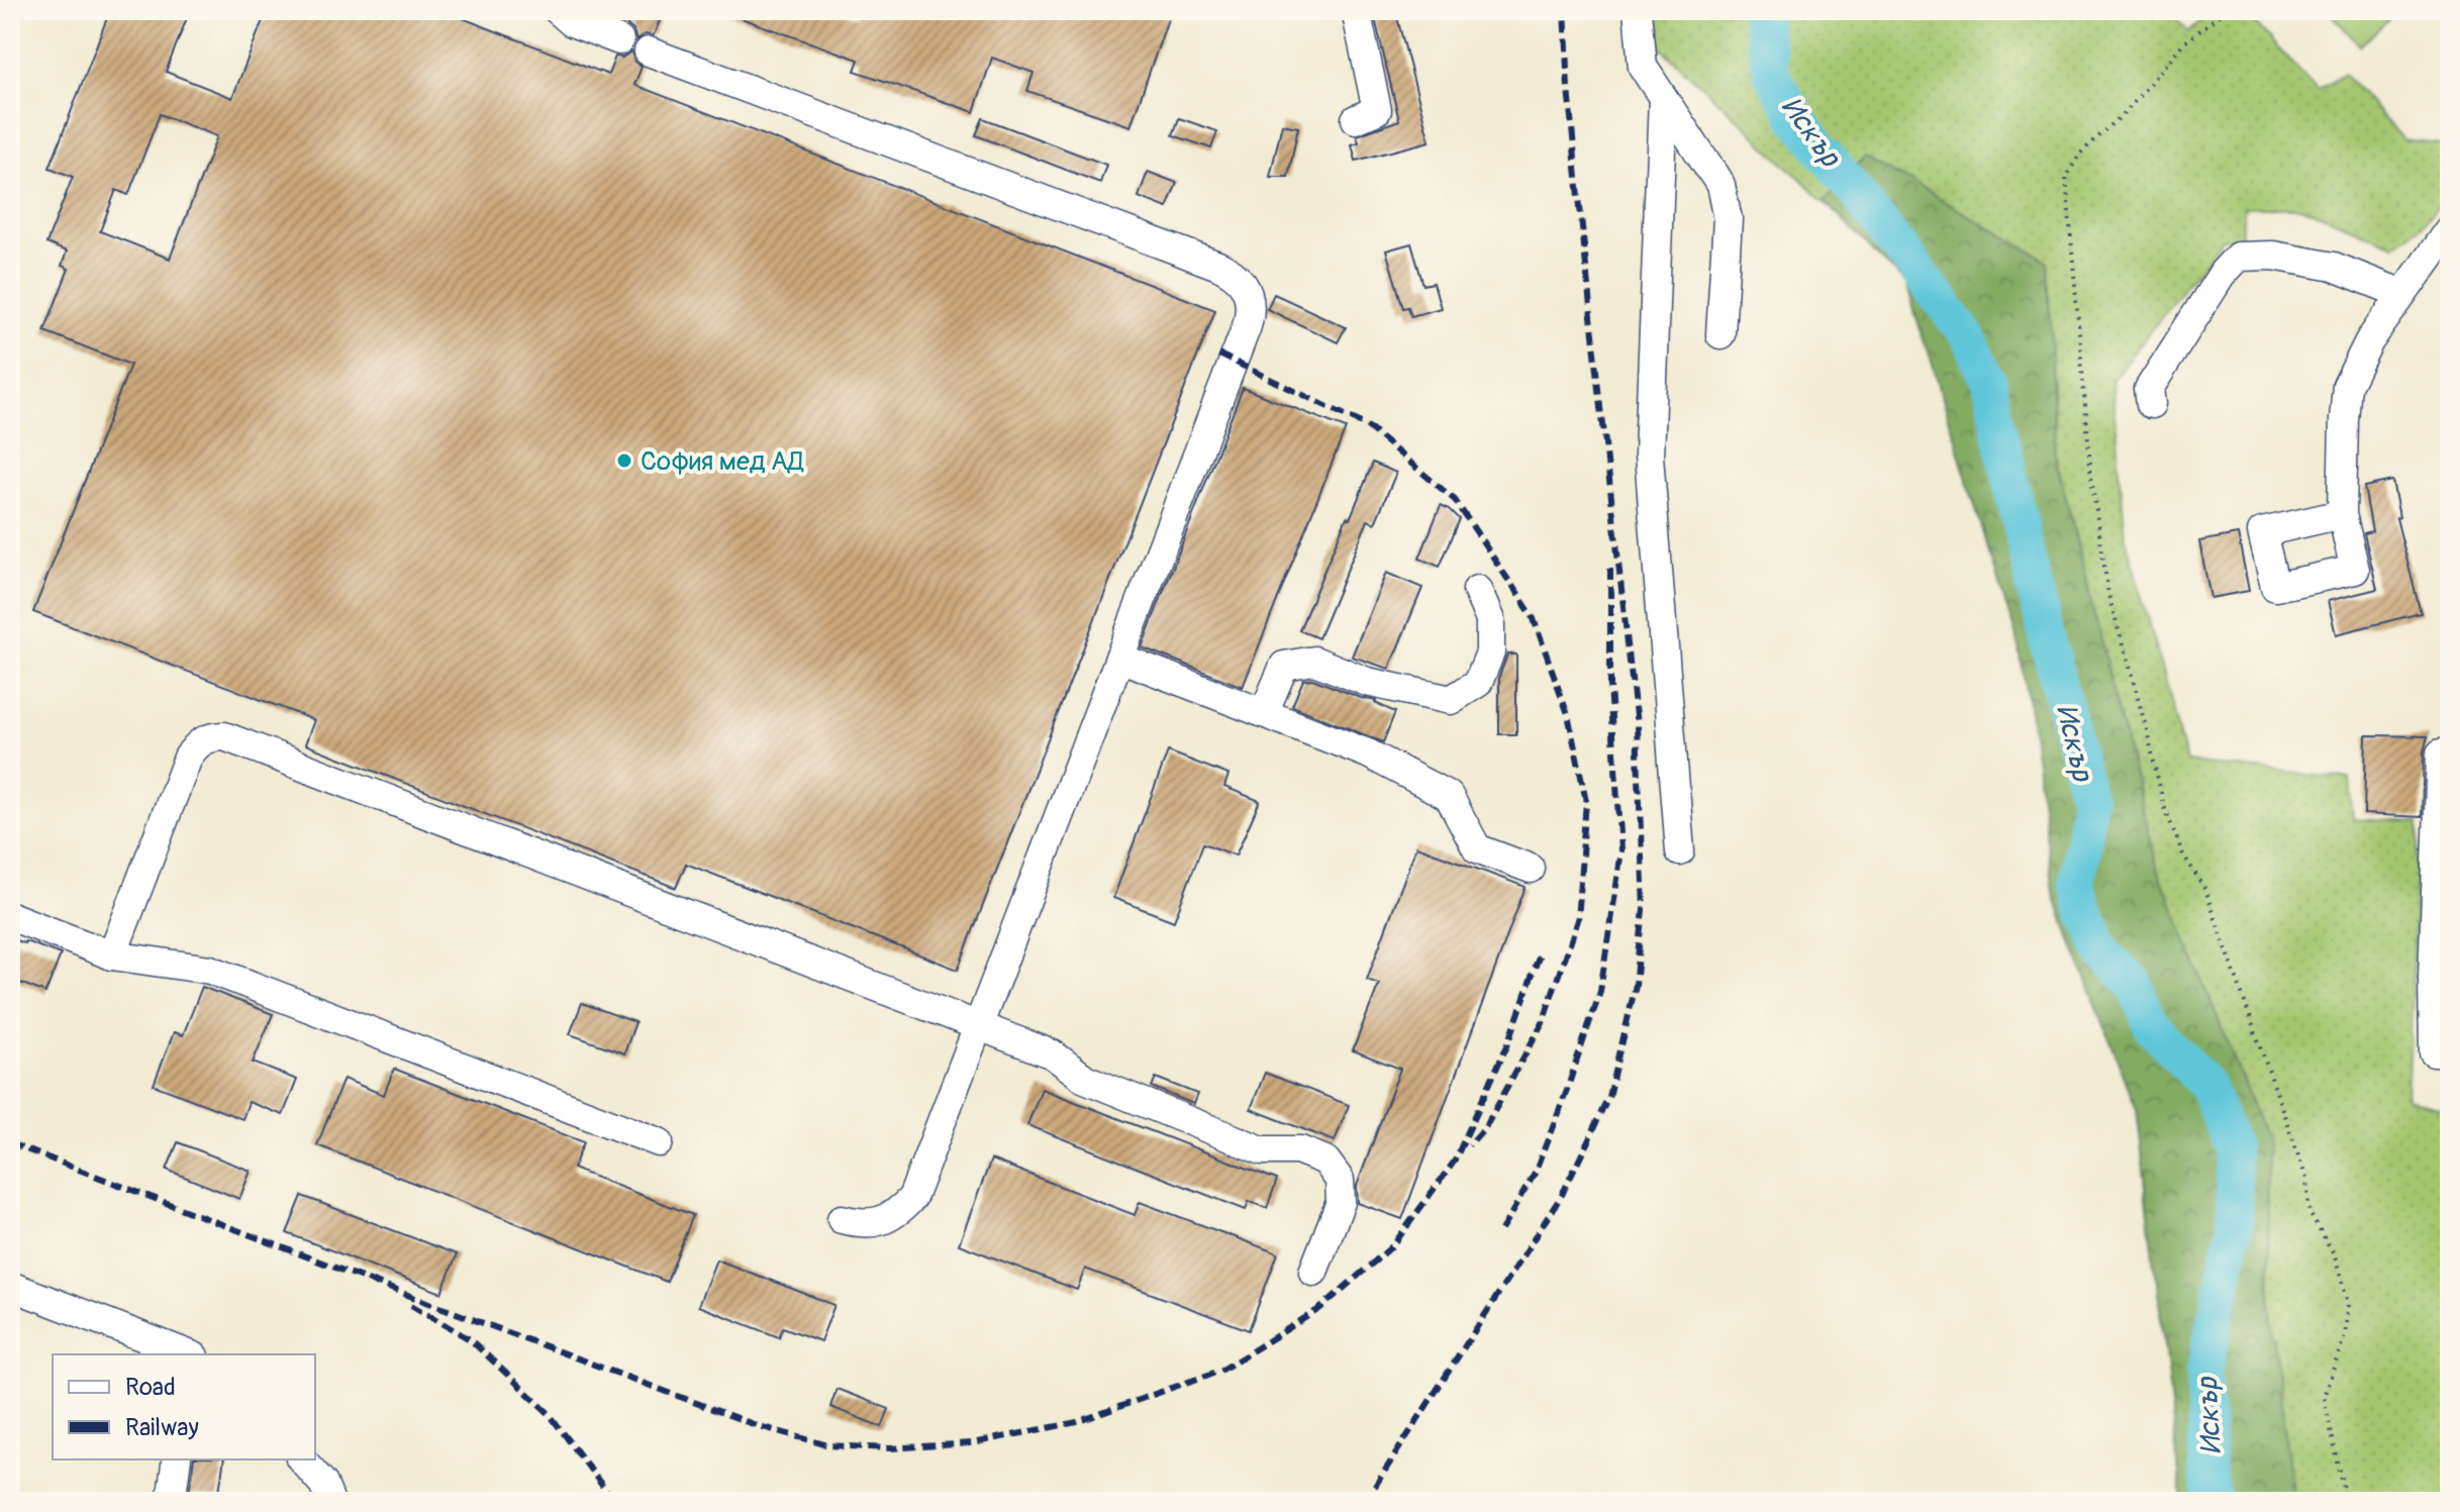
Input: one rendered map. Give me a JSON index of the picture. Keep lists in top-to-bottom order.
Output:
{
  "water": ["Искър"],
  "places": ["София мед АД"],
  "legend": ["Road", "Railway"]
}
